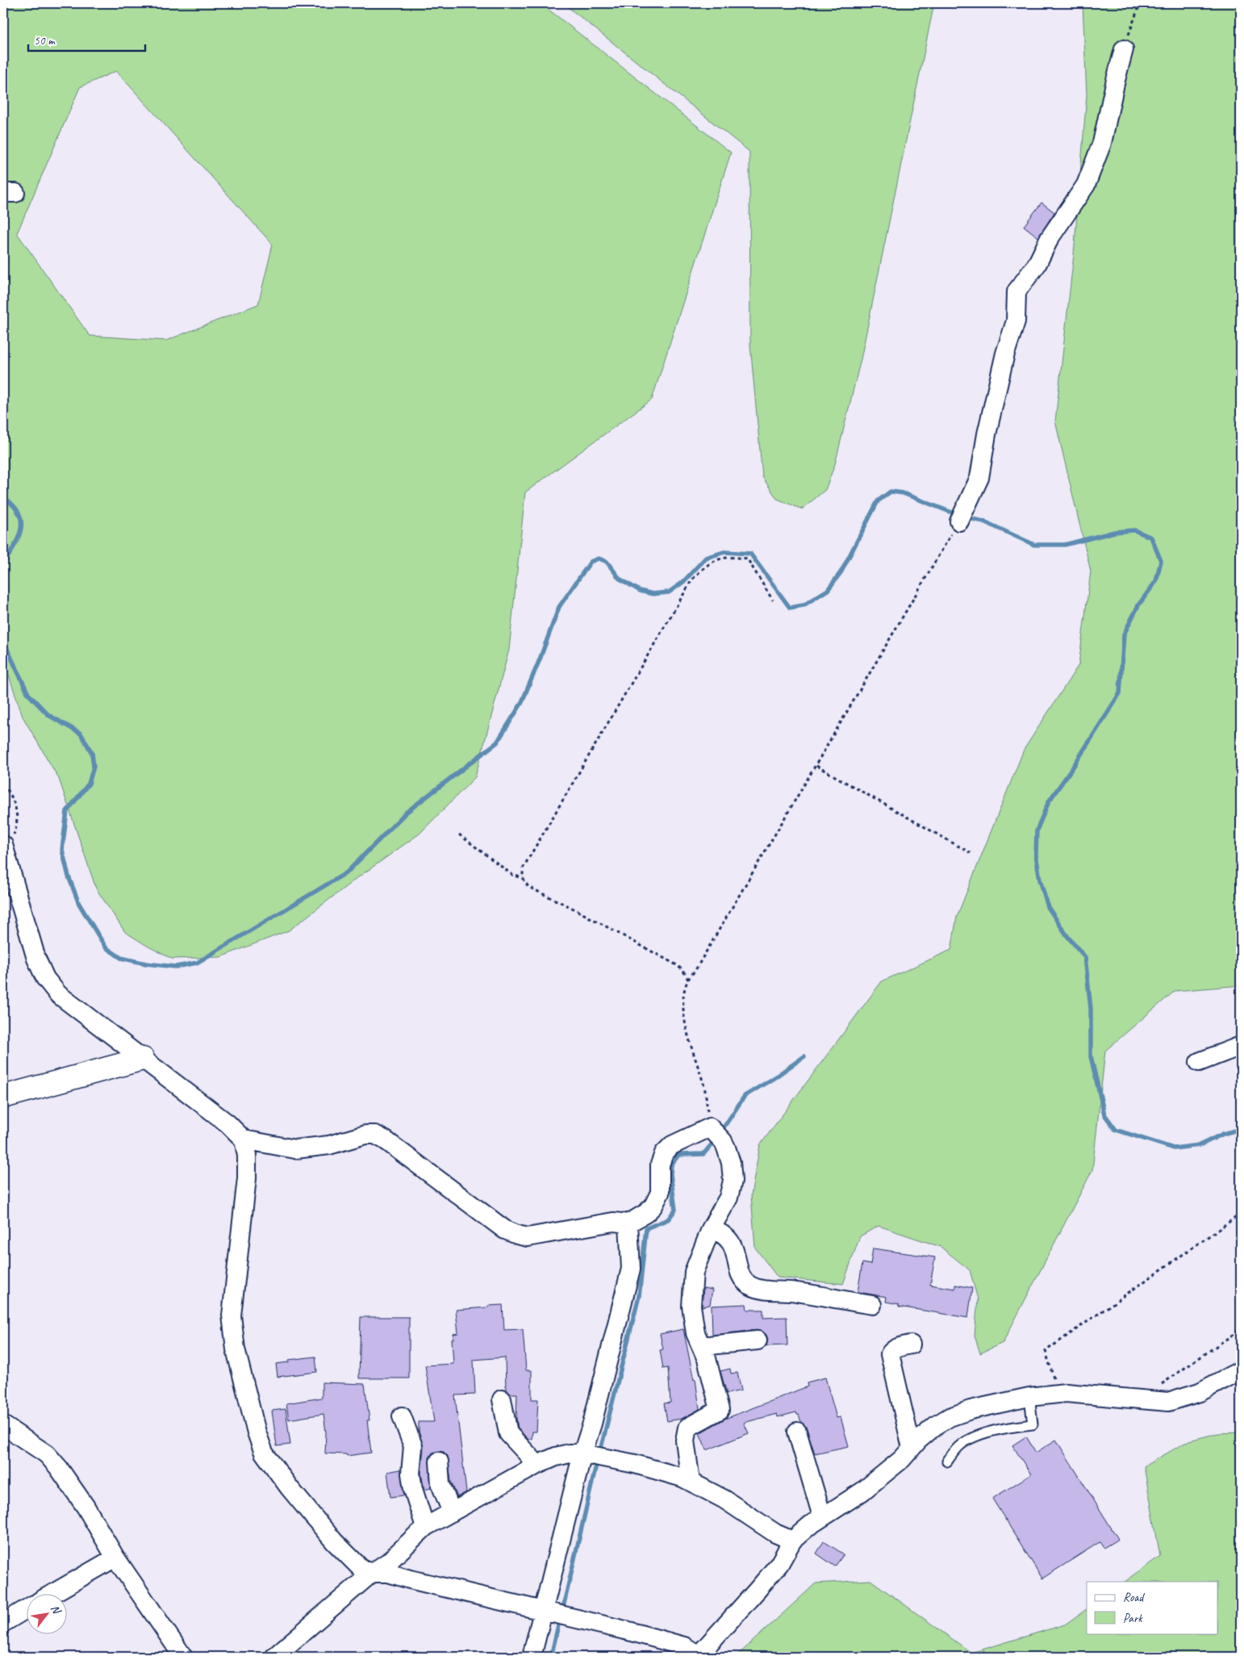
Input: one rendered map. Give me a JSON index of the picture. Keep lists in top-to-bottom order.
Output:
{
  "legend": ["Road", "Park"],
  "scale_bar": "50 m",
  "north": "top right"
}
